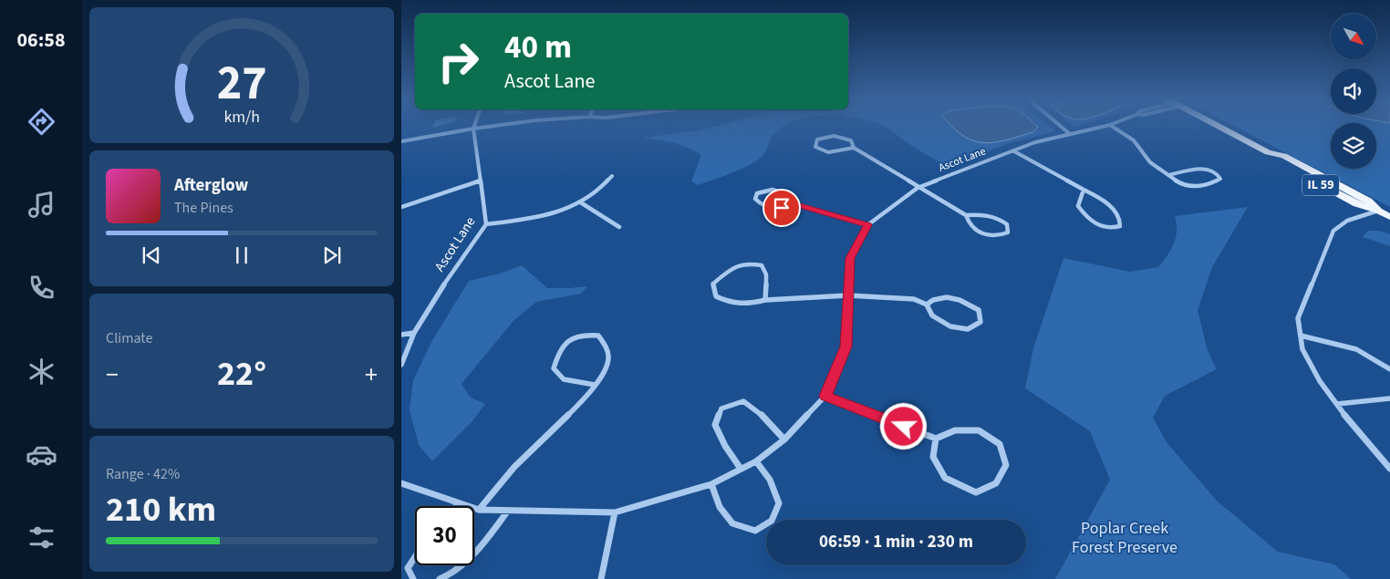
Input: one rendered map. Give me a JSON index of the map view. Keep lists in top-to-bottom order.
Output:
{
  "streets": {
    "main road": ["IL 59"],
    "street": ["Ascot Lane"]
  },
  "parks": ["Poplar Creek Forest Preserve"],
  "north": "bottom right",
  "page": {
    "tabs": "06:58",
    "turn": ["40 m", "Ascot Lane"],
    "song": ["Afterglow", "The Pines"],
    "tile": [
      "Climate",
      ["Range · 42%", "210 km"]
    ],
    "heat": ["−", "22°", "+"],
    "limit": "30",
    "trip": "06:59 · 1 min · 230 m",
    "gauge": ["27", "km/h"]
  }
}
